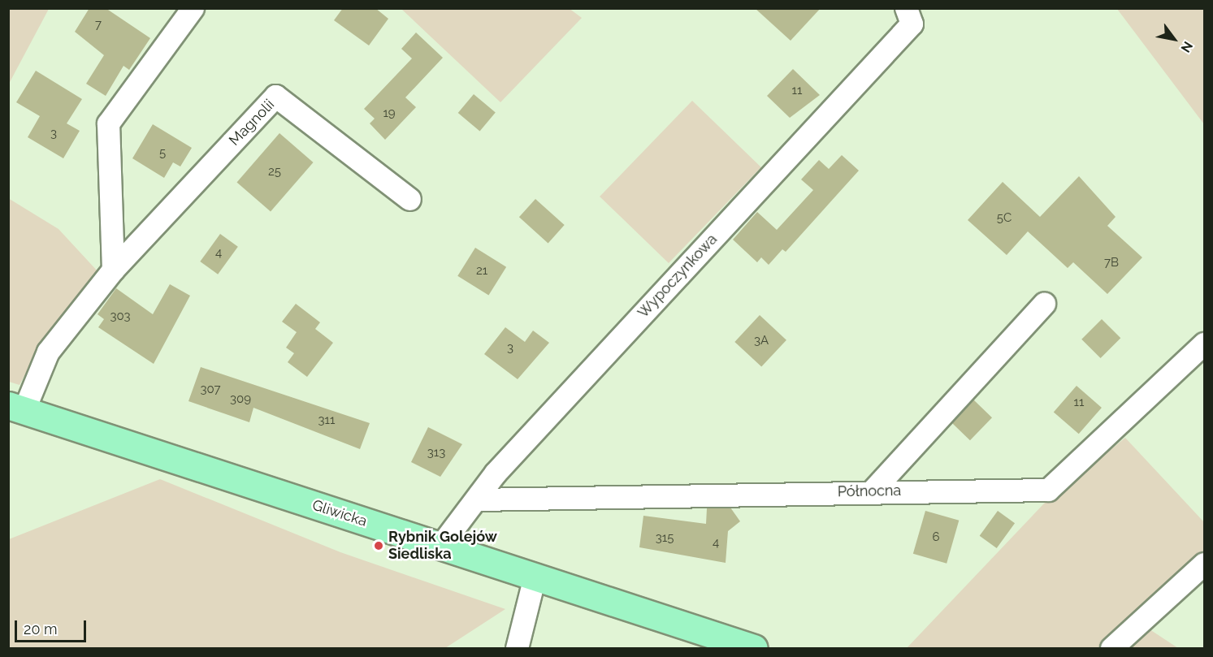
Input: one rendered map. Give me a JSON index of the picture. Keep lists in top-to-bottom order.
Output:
{
  "streets": {
    "main road": ["Gliwicka"],
    "street": ["Magnolii", "Wypoczynkowa", "Północna"]
  },
  "crossings": [
    ["Magnolii", "Gliwicka"],
    ["Wypoczynkowa", "Północna"],
    ["Wypoczynkowa", "Gliwicka"]
  ],
  "places": ["Rybnik Golejów Siedliska"],
  "house_numbers": [
    "7",
    "11",
    "19",
    "3",
    "5",
    "25",
    "5C",
    "4",
    "7B",
    "21",
    "303",
    "3A",
    "3",
    "307",
    "309",
    "11",
    "311",
    "313",
    "6",
    "315",
    "4"
  ],
  "scale_bar": "20 m",
  "north": "bottom right"
}
